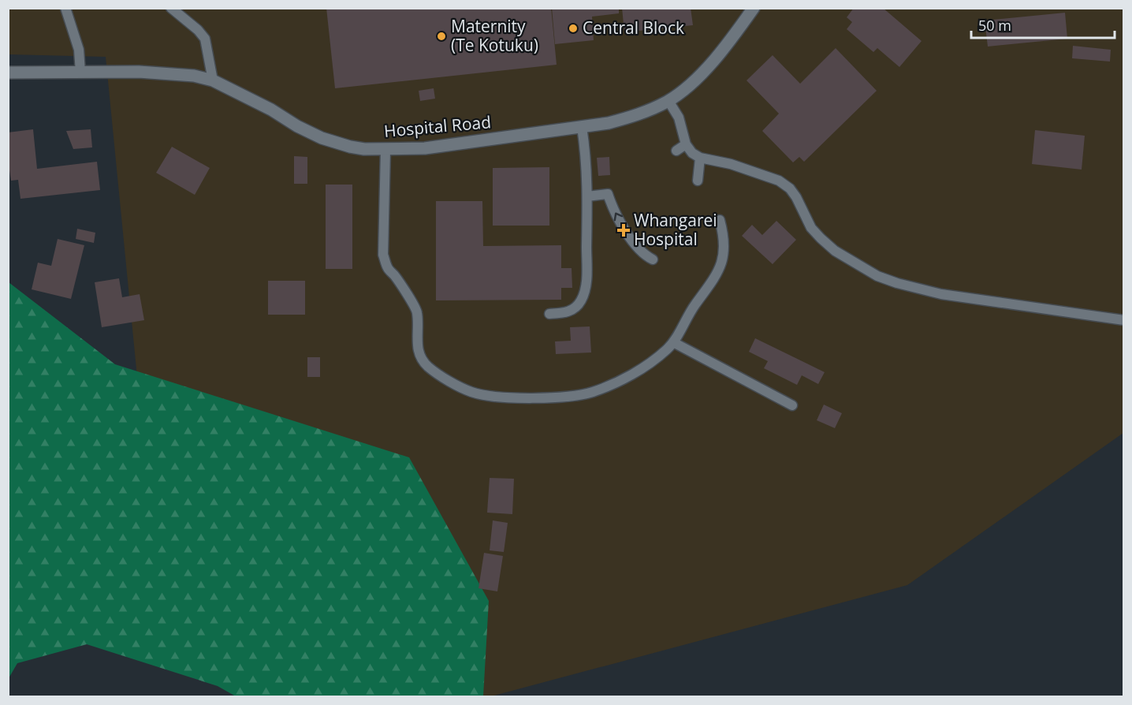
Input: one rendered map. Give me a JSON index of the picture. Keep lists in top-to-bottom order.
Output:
{
  "streets": {
    "street": ["Hospital Road"]
  },
  "places": {
    "other": ["Central Block", "Maternity (Te Kotuku)"],
    "health": ["Whangarei Hospital"]
  },
  "scale_bar": "50 m"
}
